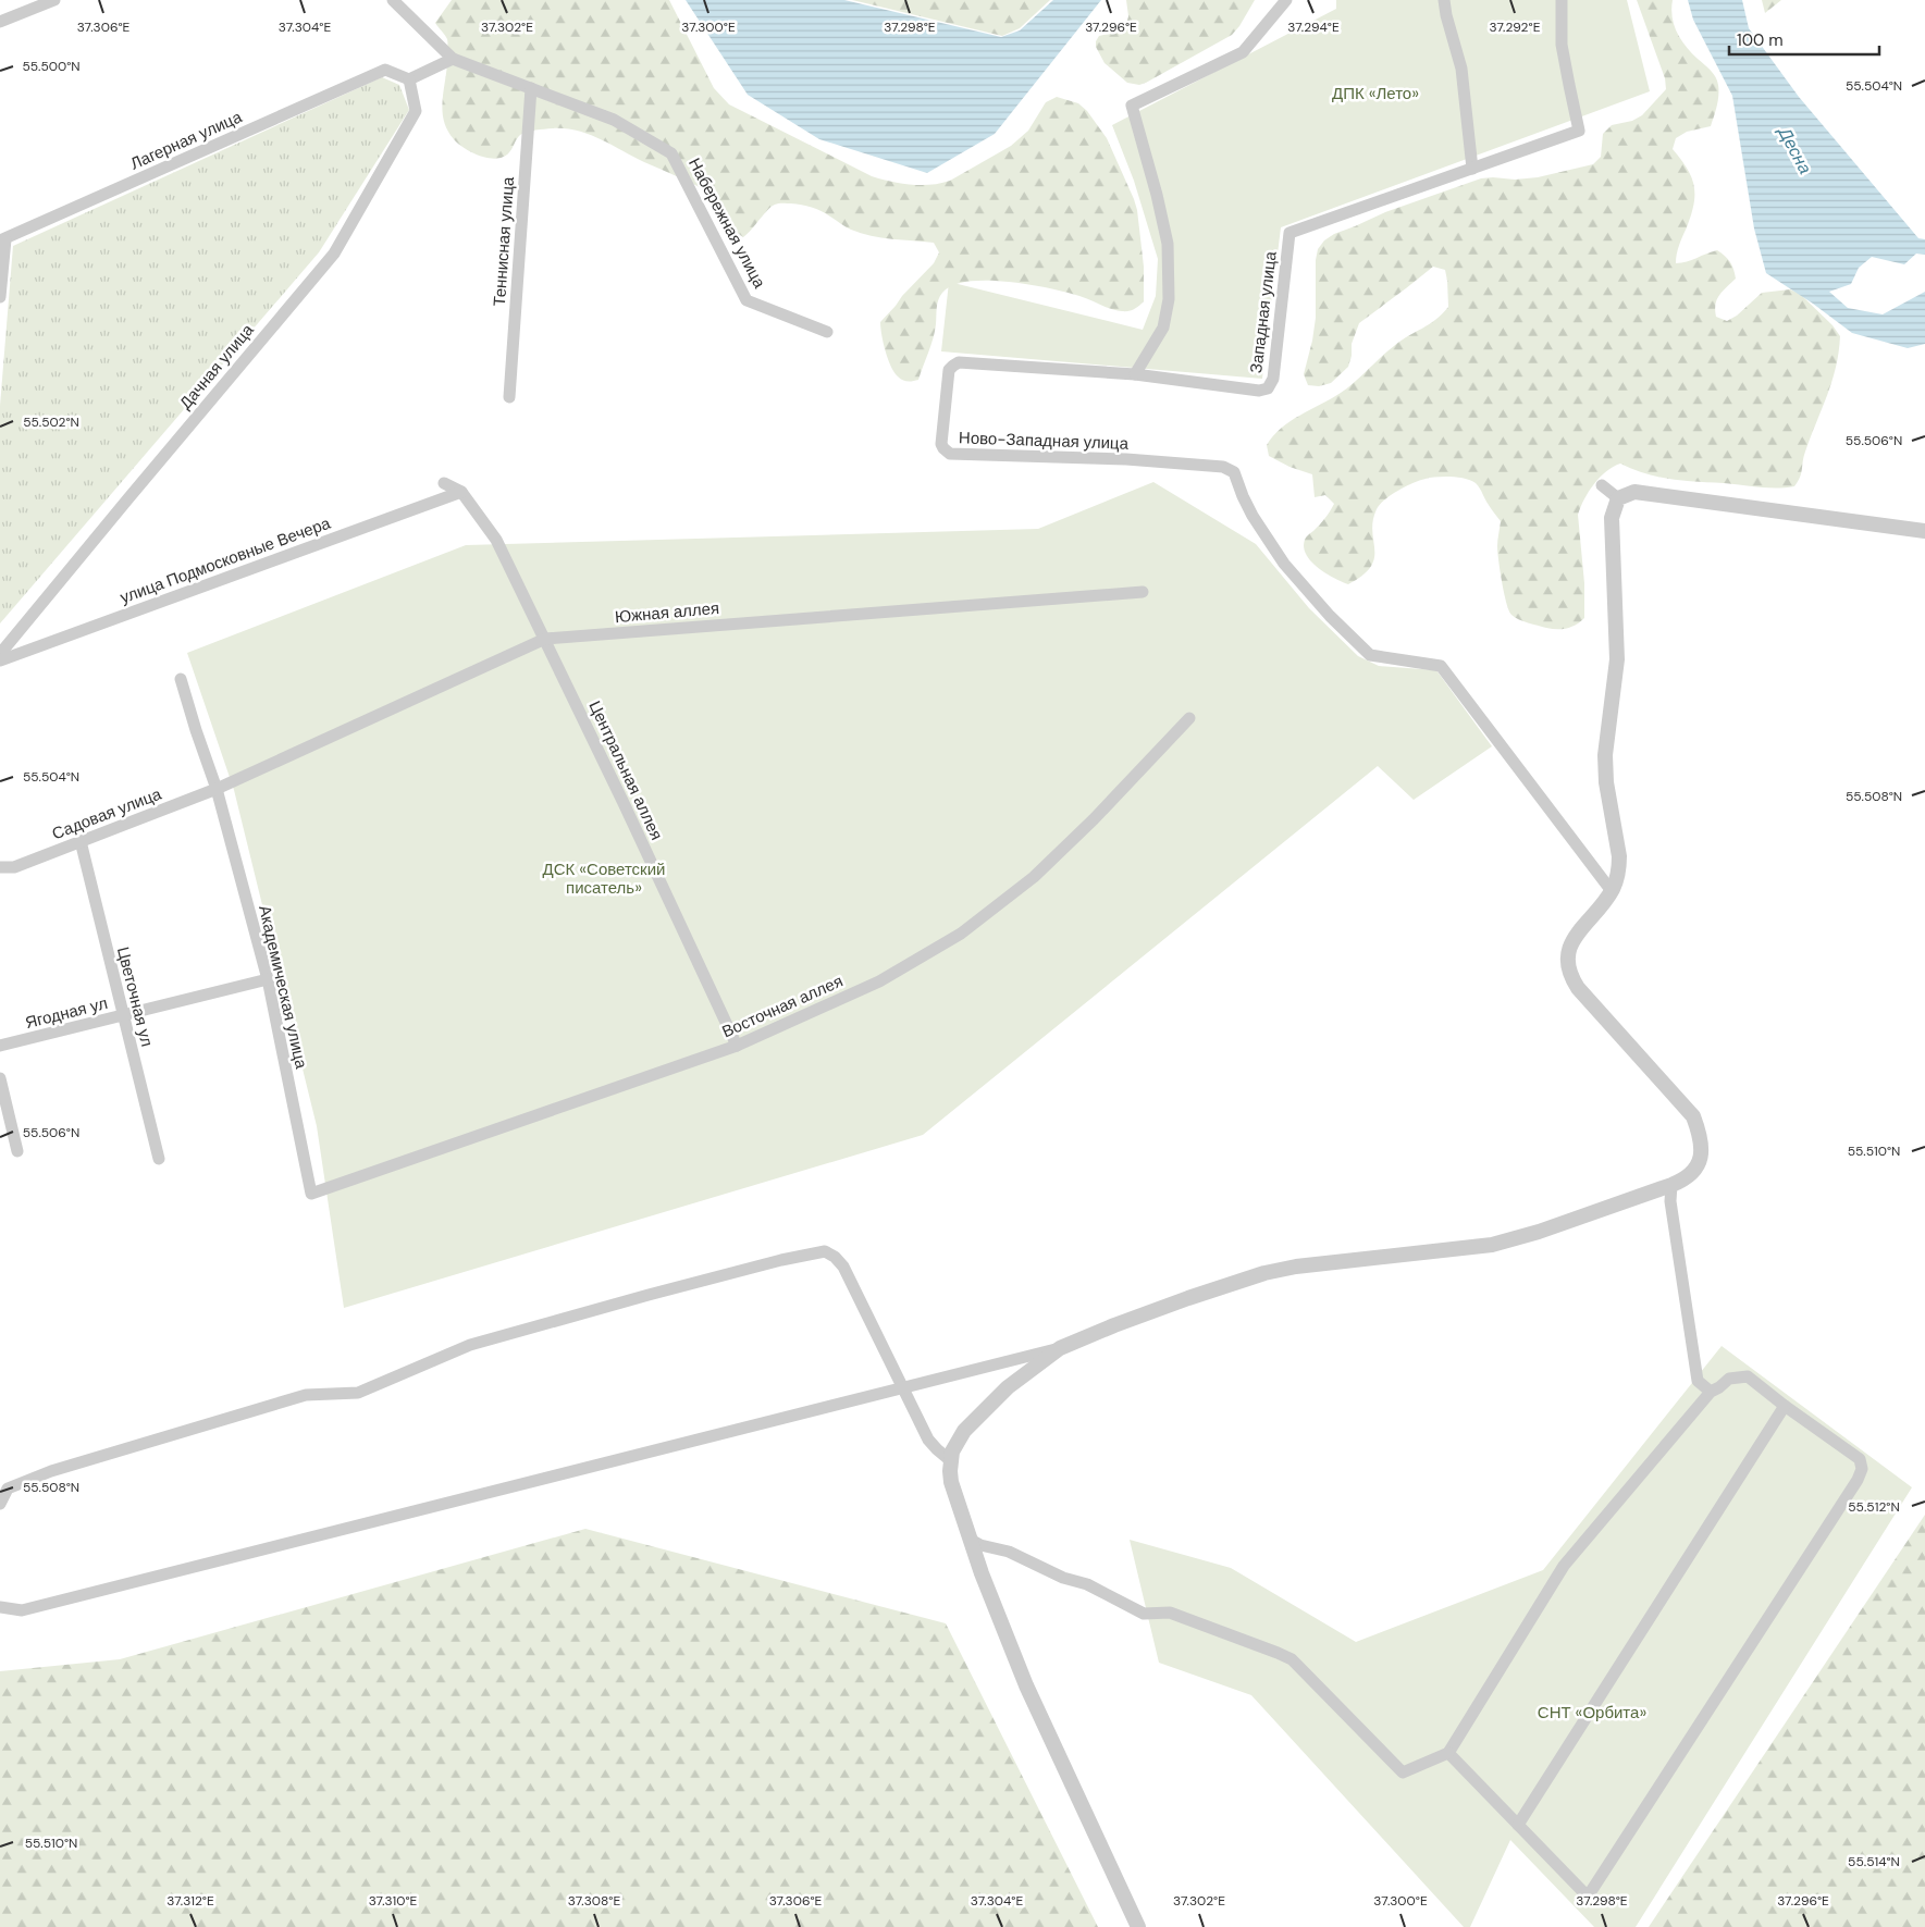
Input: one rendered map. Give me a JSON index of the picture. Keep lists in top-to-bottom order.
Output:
{
  "streets": {
    "street": [
      "Лагерная улица",
      "Набережная улица",
      "Теннисная улица",
      "Западная улица",
      "Дачная улица",
      "Ново-Западная улица",
      "улица Подмосковные Вечера",
      "Южная аллея",
      "Центральная аллея",
      "Садовая улица",
      "Академическая улица",
      "Цветочная ул",
      "Восточная аллея",
      "Ягодная ул"
    ]
  },
  "crossings": [
    ["Лагерная улица", "Дачная улица"],
    ["Набережная улица", "Теннисная улица"],
    ["Западная улица", "Ново-Западная улица"],
    ["улица Подмосковные Вечера", "Центральная аллея"],
    ["Южная аллея", "Центральная аллея"],
    ["Южная аллея", "Садовая улица"],
    ["Южная аллея", "Академическая улица"],
    ["Центральная аллея", "Восточная аллея"],
    ["Садовая улица", "Академическая улица"],
    ["Садовая улица", "Цветочная ул"],
    ["Академическая улица", "Восточная аллея"],
    ["Академическая улица", "Ягодная ул"],
    ["Цветочная ул", "Ягодная ул"]
  ],
  "water": ["Десна"],
  "parks": ["ДПК «Лето»", "ДСК «Советский писатель»", "СНТ «Орбита»"],
  "scale_bar": "100 m",
  "coordinates": [
    "37.306°E",
    "37.304°E",
    "37.302°E",
    "37.300°E",
    "37.298°E",
    "37.296°E",
    "37.294°E",
    "37.292°E",
    "55.500°N",
    "55.504°N",
    "55.502°N",
    "55.506°N",
    "55.508°N",
    "55.510°N",
    "55.512°N",
    "55.514°N",
    "37.312°E",
    "37.310°E",
    "37.308°E"
  ]
}
